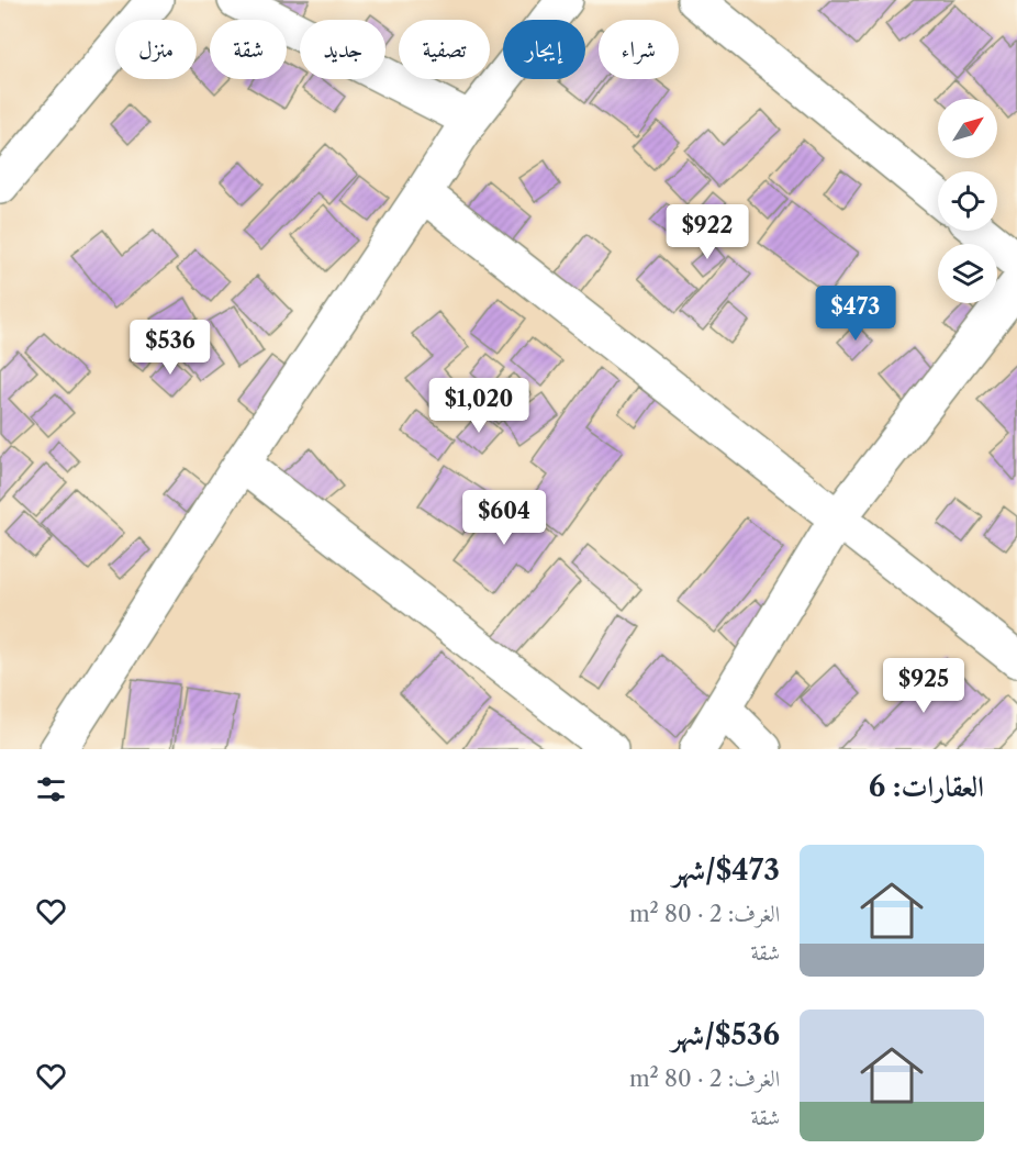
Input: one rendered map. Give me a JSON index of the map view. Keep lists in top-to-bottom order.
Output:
{
  "north": "top right",
  "page": {
    "chip": [
      "شراء",
      "إيجار",
      "تصفية",
      "جديد",
      "شقة",
      "منزل"
    ],
    "price": [
      "$922",
      "$473",
      "$536",
      "$1,020",
      "$604",
      "$925"
    ],
    "heading": "العقارات: 6",
    "list": [
      {
        "name": "$473/شهر",
        "note": "الغرف: 2 · 80 m² · شقة"
      },
      {
        "name": "$536/شهر",
        "note": "الغرف: 2 · 80 m² · شقة"
      }
    ]
  }
}
